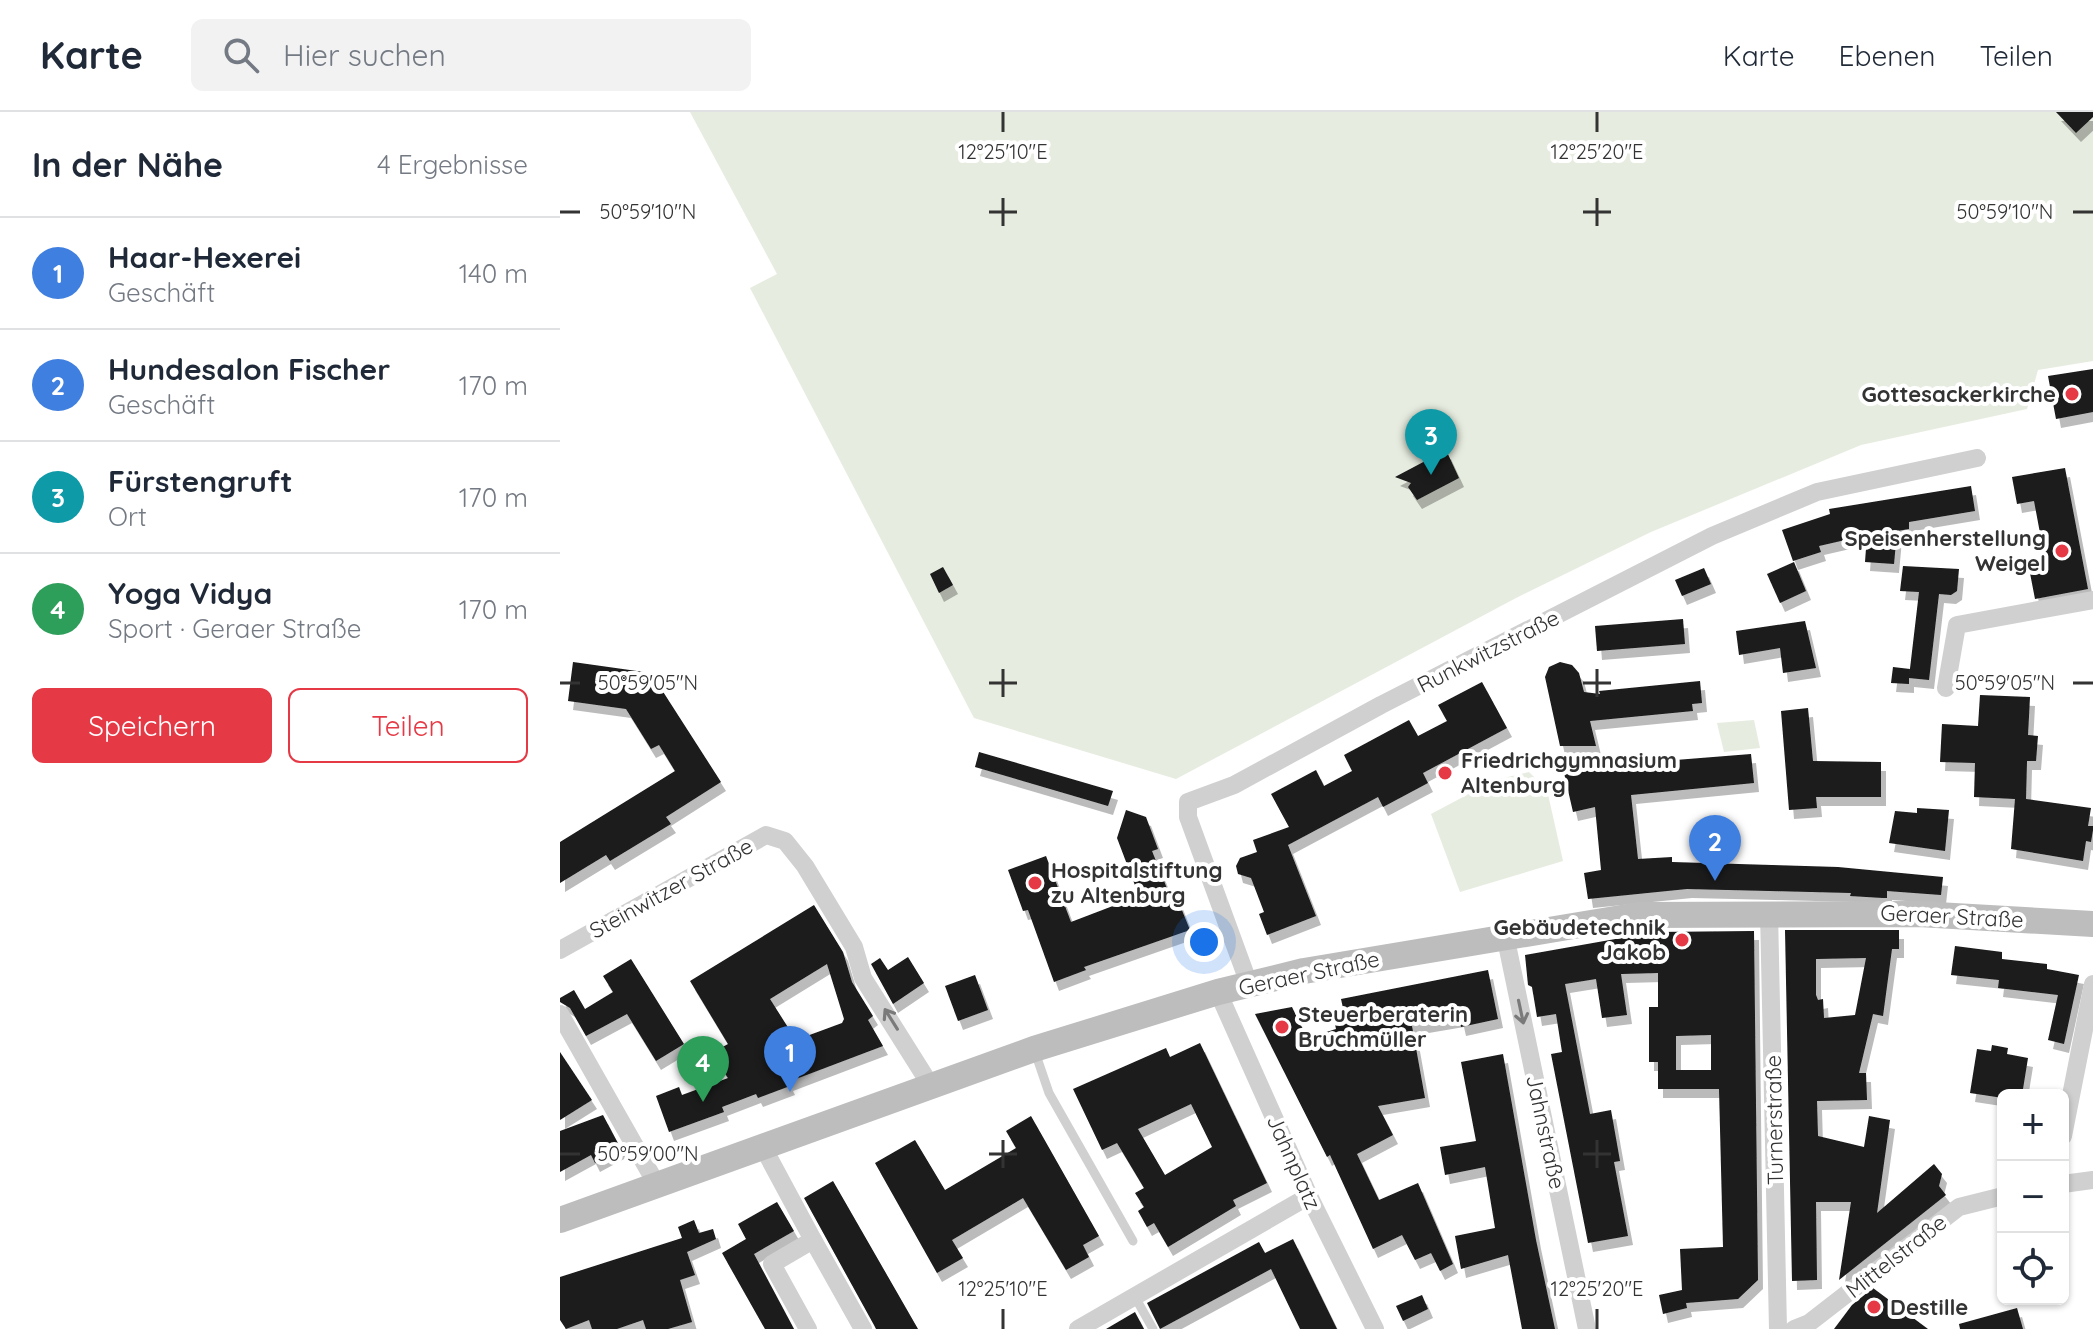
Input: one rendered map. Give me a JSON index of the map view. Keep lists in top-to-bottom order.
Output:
{
  "streets": {
    "main road": ["Geraer Straße"],
    "street": [
      "Runkwitzstraße",
      "Steinwitzer Straße",
      "Turnerstraße",
      "Jahnstraße",
      "Jahnplatz",
      "Mittelstraße"
    ]
  },
  "crossings": [
    ["Runkwitzstraße", "Geraer Straße"],
    ["Steinwitzer Straße", "Geraer Straße"],
    ["Geraer Straße", "Turnerstraße"],
    ["Geraer Straße", "Jahnstraße"],
    ["Geraer Straße", "Jahnplatz"]
  ],
  "one_way": ["Jahnstraße"],
  "places": [
    "Gottesackerkirche",
    "Speisenherstellung Weigel",
    "Friedrichgymnasium Altenburg",
    "Hospitalstiftung zu Altenburg",
    "Gebäudetechnik Jakob",
    "Steuerberaterin Bruchmüller",
    "Destille"
  ],
  "page": {
    "header": "Karte",
    "search": "Hier suchen",
    "nav": ["Karte", "Ebenen", "Teilen"],
    "heading": ["In der Nähe", "4 Ergebnisse"],
    "list": [
      {
        "mark": "1",
        "name": "Haar-Hexerei",
        "note": "Geschäft",
        "value": "140 m"
      },
      {
        "mark": "2",
        "name": "Hundesalon Fischer",
        "note": "Geschäft",
        "value": "170 m"
      },
      {
        "mark": "3",
        "name": "Fürstengruft",
        "note": "Ort",
        "value": "170 m"
      },
      {
        "mark": "4",
        "name": "Yoga Vidya",
        "note": "Sport · Geraer Straße",
        "value": "170 m"
      }
    ],
    "pins": [
      "3",
      "2",
      "1",
      "4"
    ],
    "buttons": ["Speichern", "Teilen"],
    "map_buttons": ["+", "−"]
  },
  "coordinates": [
    "12°25'10\"E",
    "12°25'20\"E",
    "50°59'10\"N",
    "50°59'05\"N",
    "50°59'00\"N"
  ]
}
